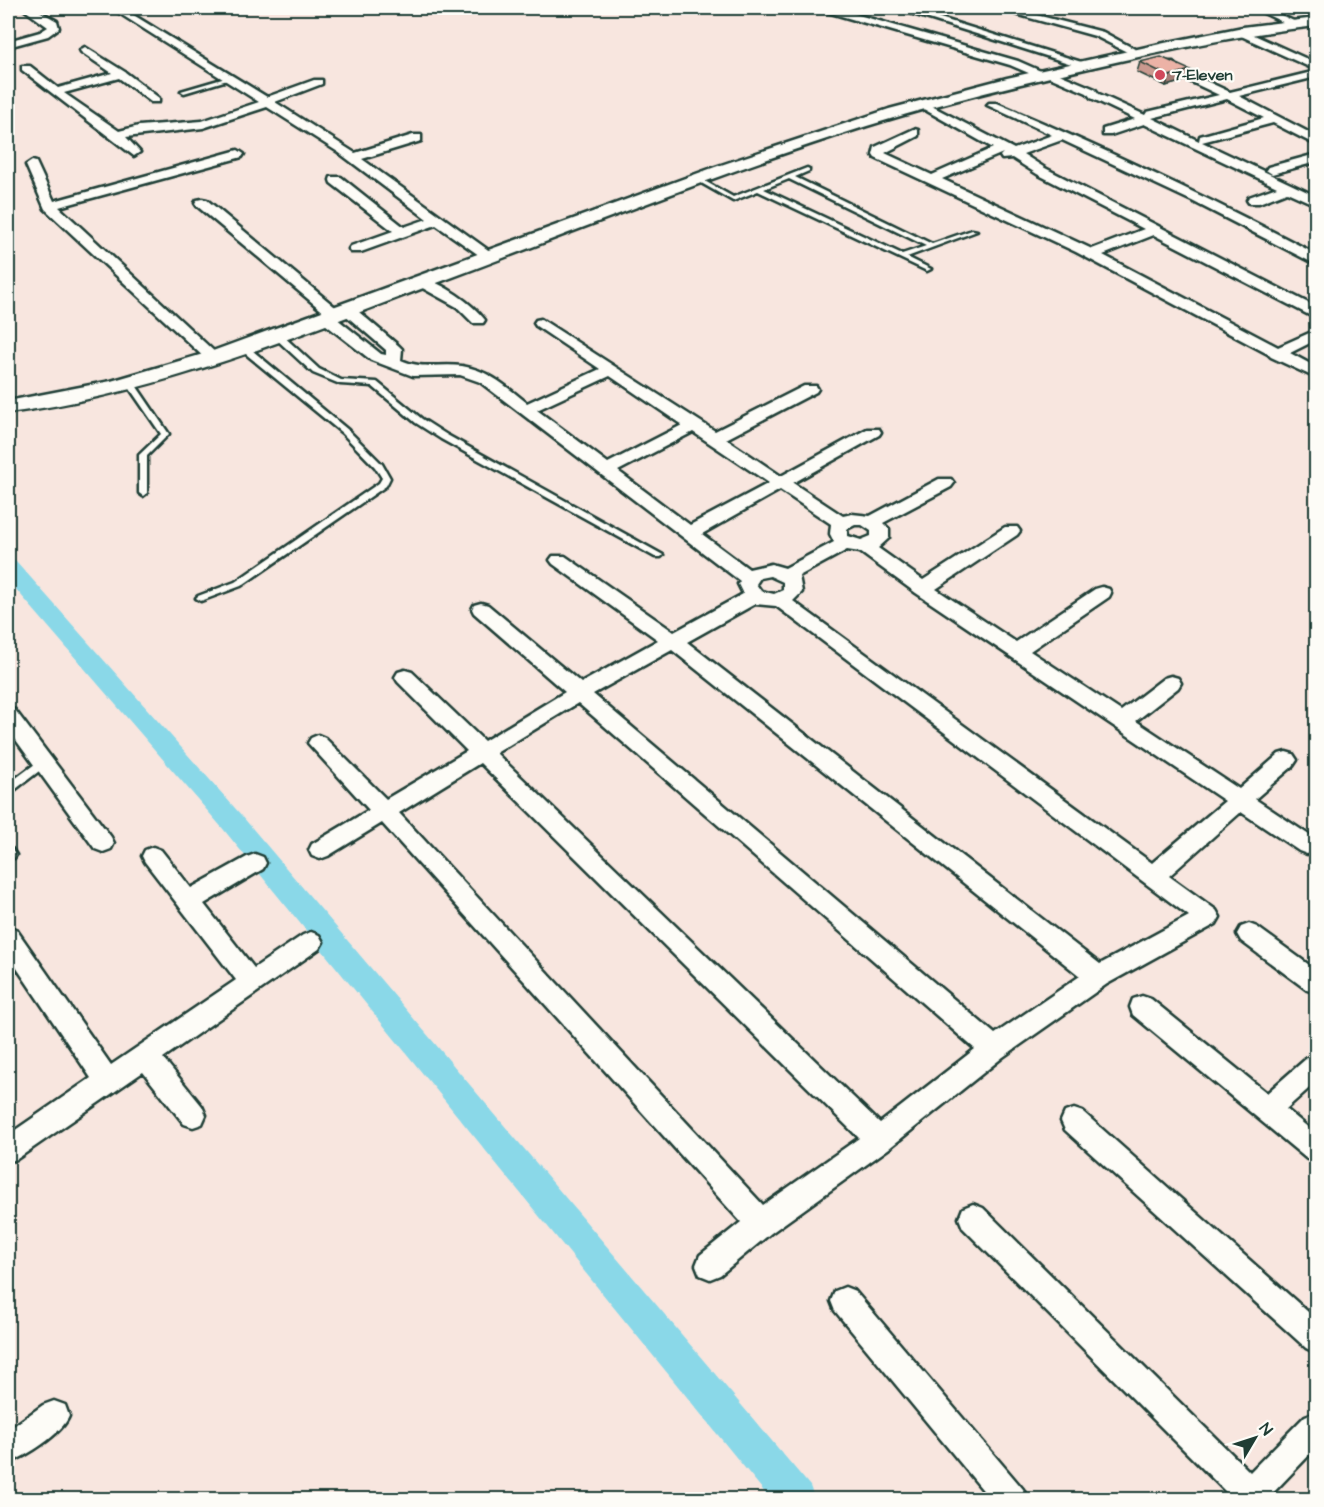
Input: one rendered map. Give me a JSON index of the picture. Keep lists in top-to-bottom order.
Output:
{
  "places": ["7-Eleven"],
  "north": "top right"
}
